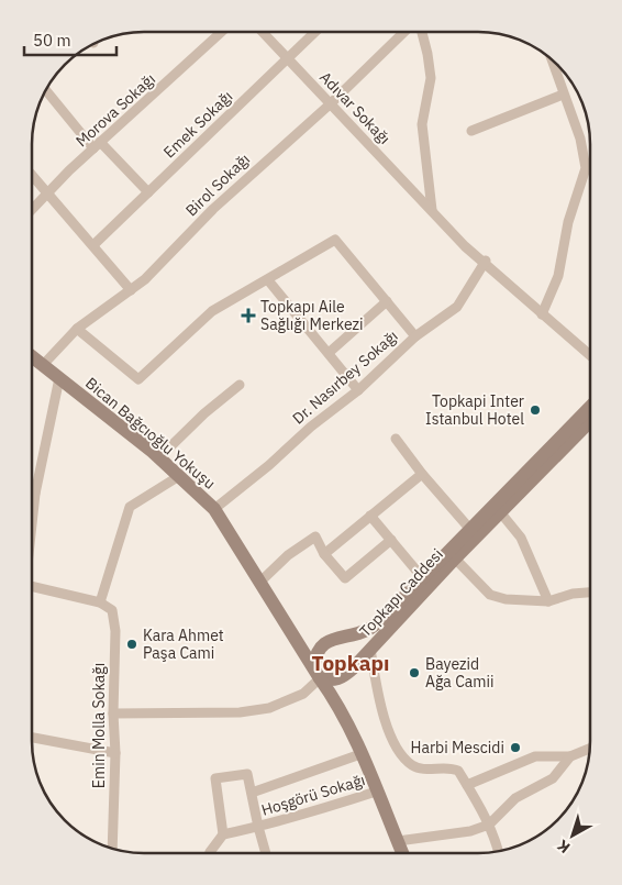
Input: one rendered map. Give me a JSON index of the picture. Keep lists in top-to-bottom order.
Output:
{
  "streets": {
    "main road": ["Bican Bağcıoğlu Yokuşu", "Topkapı Caddesi"],
    "street": [
      "Adıvar Sokağı",
      "Morova Sokağı",
      "Emek Sokağı",
      "Birol Sokağı",
      "Dr. Nasırbey Sokağı",
      "Emin Molla Sokağı",
      "Hoşgörü Sokağı"
    ]
  },
  "crossings": [
    ["Adıvar Sokağı", "Emek Sokağı"],
    ["Adıvar Sokağı", "Birol Sokağı"],
    ["Adıvar Sokağı", "Dr. Nasırbey Sokağı"],
    ["Birol Sokağı", "Bican Bağcıoğlu Yokuşu"],
    ["Dr. Nasırbey Sokağı", "Bican Bağcıoğlu Yokuşu"],
    ["Bican Bağcıoğlu Yokuşu", "Topkapı Caddesi"]
  ],
  "districts": ["Topkapı"],
  "places": {
    "health": ["Topkapı Aile Sağlığı Merkezi"],
    "other": [
      "Topkapi Inter Istanbul Hotel",
      "Kara Ahmet Paşa Cami",
      "Bayezid Ağa Camii",
      "Harbi Mescidi"
    ]
  },
  "scale_bar": "50 m",
  "north": "bottom left"
}
